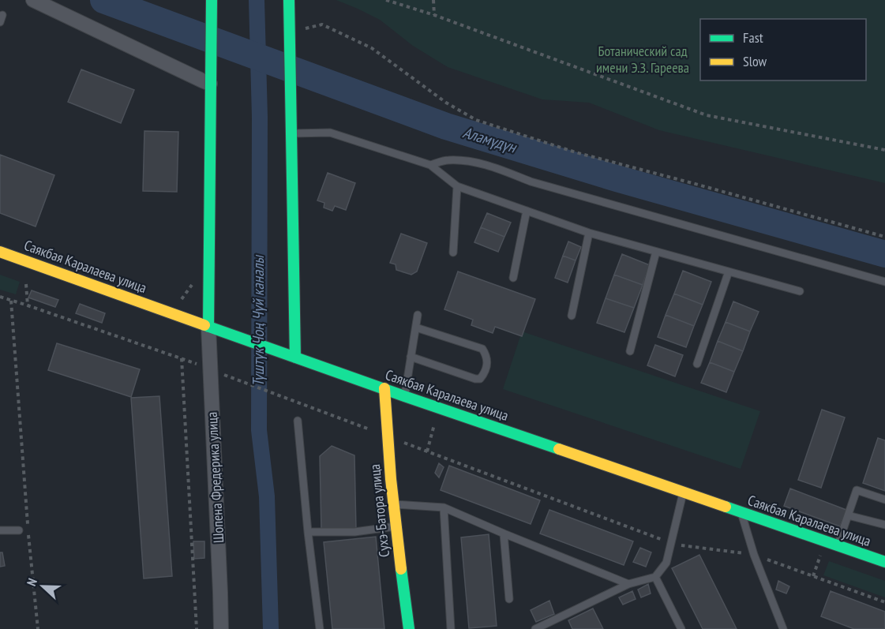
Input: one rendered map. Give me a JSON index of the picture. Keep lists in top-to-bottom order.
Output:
{
  "streets": {
    "main road": ["Саякбая Каралаева улица", "Сухэ-Батора улица"],
    "street": ["Шопена Фредерика улица"]
  },
  "crossings": [
    ["Саякбая Каралаева улица", "Шопена Фредерика улица"],
    ["Саякбая Каралаева улица", "Сухэ-Батора улица"]
  ],
  "water": ["Аламүдүн", "Түштүк Чоң Чүй каналы"],
  "parks": ["Ботанический сад имени Э.З. Гареева"],
  "legend": ["Fast", "Slow"],
  "north": "left"
}
